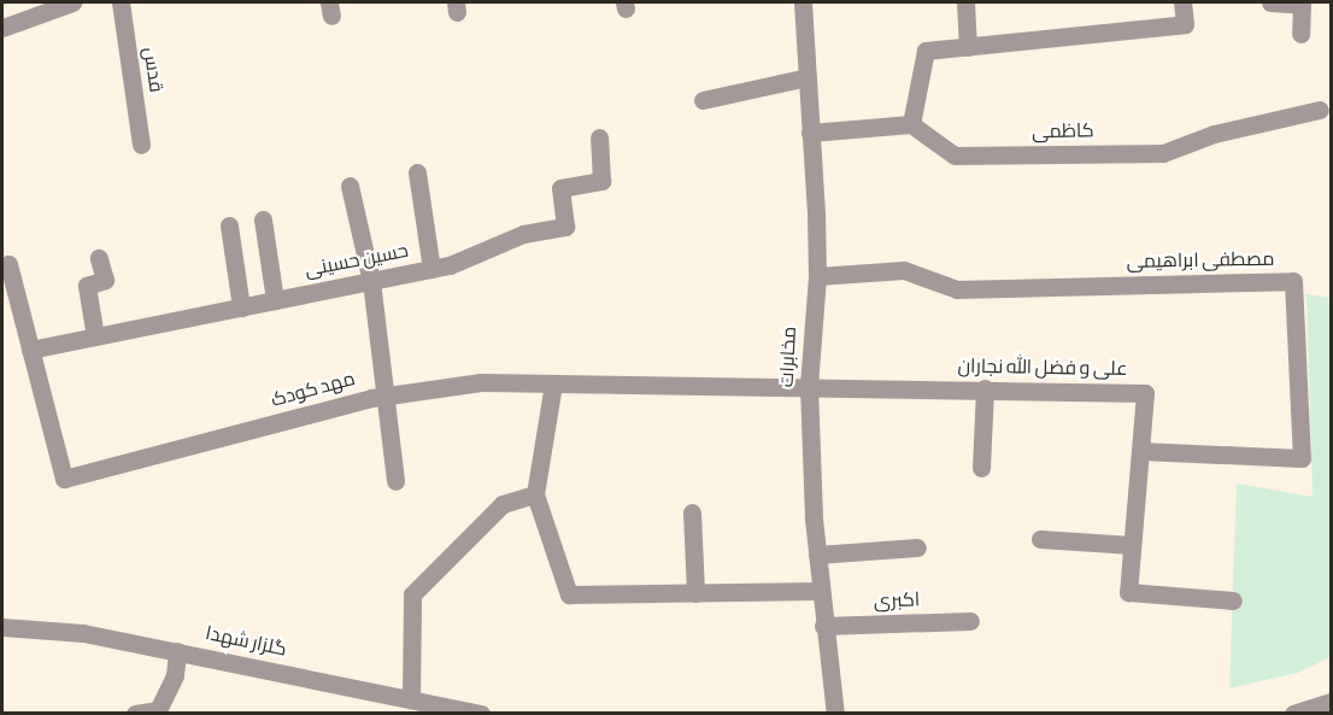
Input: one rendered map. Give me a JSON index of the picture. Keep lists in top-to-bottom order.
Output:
{
  "streets": {
    "street": [
      "قدس",
      "کاظمی",
      "حسین حسینی",
      "مصطفی ابراهیمی",
      "مخابرات",
      "علی و فضل الله نجاران",
      "مهد کودک",
      "اکبری",
      "گلزار شهدا"
    ]
  },
  "crossings": [
    ["حسین حسینی", "مهد کودک"],
    ["مصطفی ابراهیمی", "مخابرات"],
    ["مصطفی ابراهیمی", "علی و فضل الله نجاران"],
    ["مخابرات", "علی و فضل الله نجاران"],
    ["مخابرات", "مهد کودک"],
    ["مخابرات", "اکبری"],
    ["علی و فضل الله نجاران", "مهد کودک"]
  ]
}
